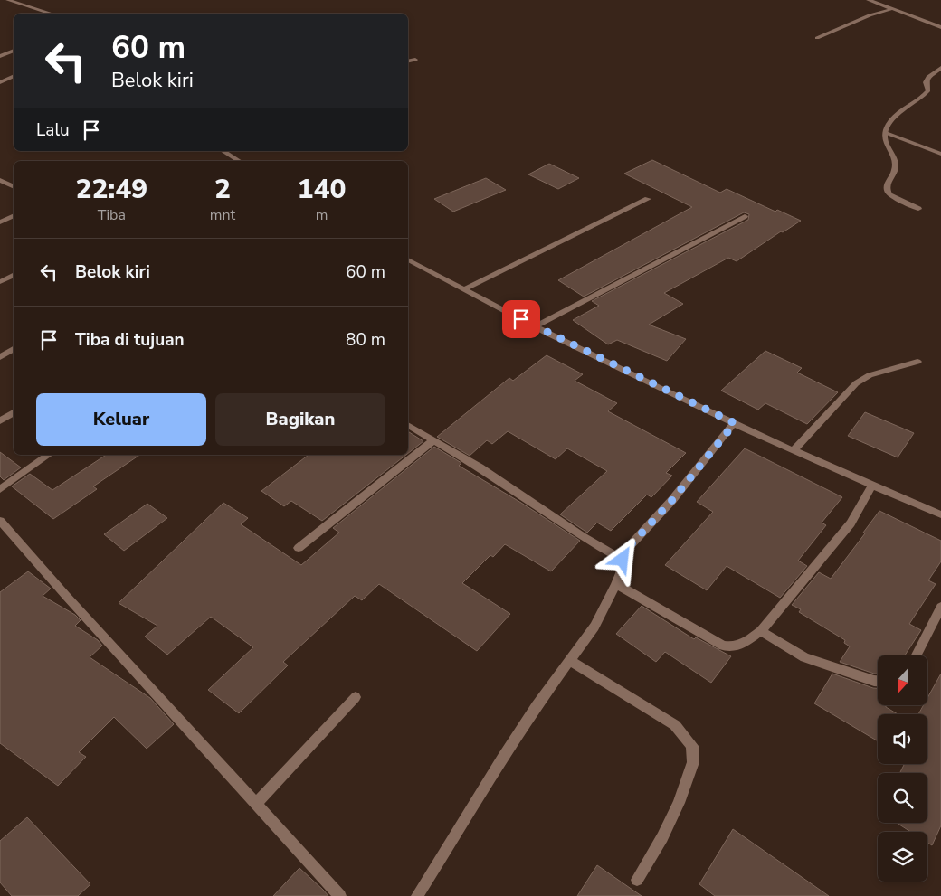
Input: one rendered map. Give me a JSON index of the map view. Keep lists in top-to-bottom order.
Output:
{
  "north": "bottom",
  "page": {
    "turn": ["60 m", "Belok kiri"],
    "then": "Lalu",
    "eta": [
      "22:49",
      "Tiba",
      "2",
      "mnt",
      "140",
      "m"
    ],
    "list": [
      {
        "name": "Belok kiri",
        "value": "60 m"
      },
      {
        "name": "Tiba di tujuan",
        "value": "80 m"
      }
    ],
    "buttons": ["Keluar", "Bagikan"]
  }
}
